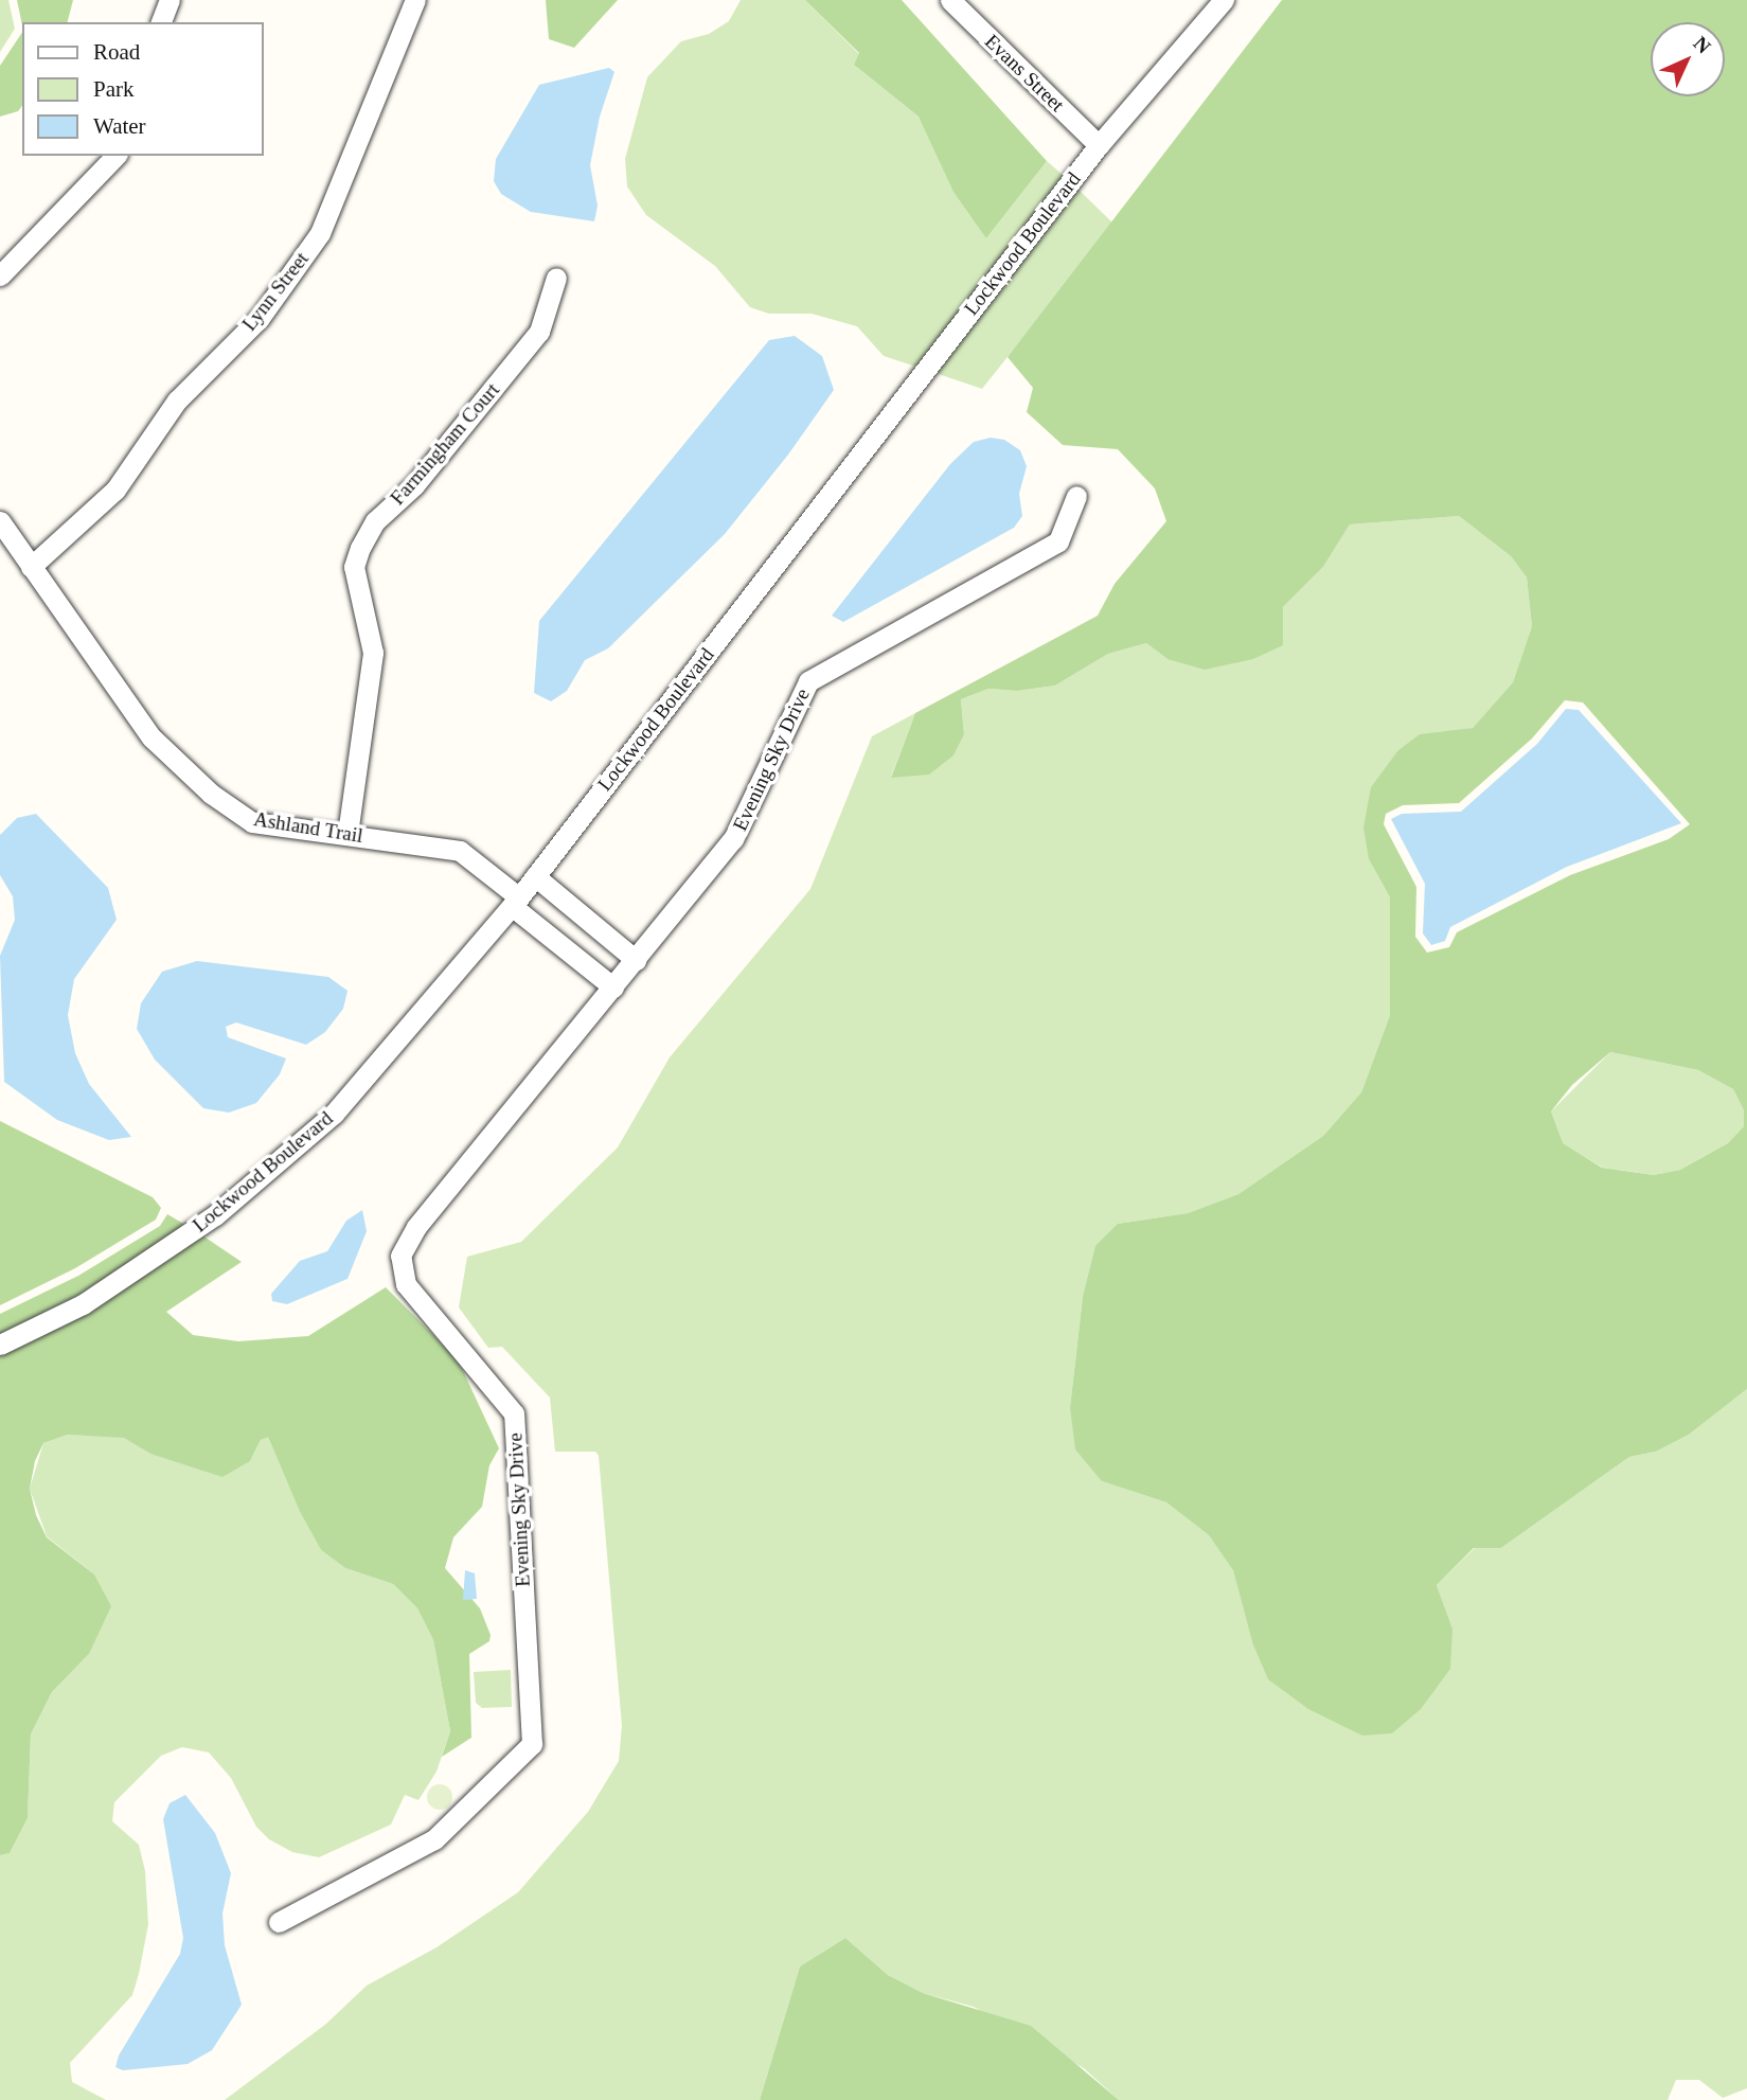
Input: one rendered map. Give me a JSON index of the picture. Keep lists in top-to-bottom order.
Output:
{
  "streets": {
    "street": [
      "Evans Street",
      "Lockwood Boulevard",
      "Lynn Street",
      "Farmingham Court",
      "Evening Sky Drive",
      "Ashland Trail"
    ]
  },
  "crossings": [
    ["Evans Street", "Lockwood Boulevard"],
    ["Lockwood Boulevard", "Ashland Trail"],
    ["Lynn Street", "Ashland Trail"],
    ["Farmingham Court", "Ashland Trail"]
  ],
  "legend": ["Road", "Park", "Water"],
  "north": "top right"
}
